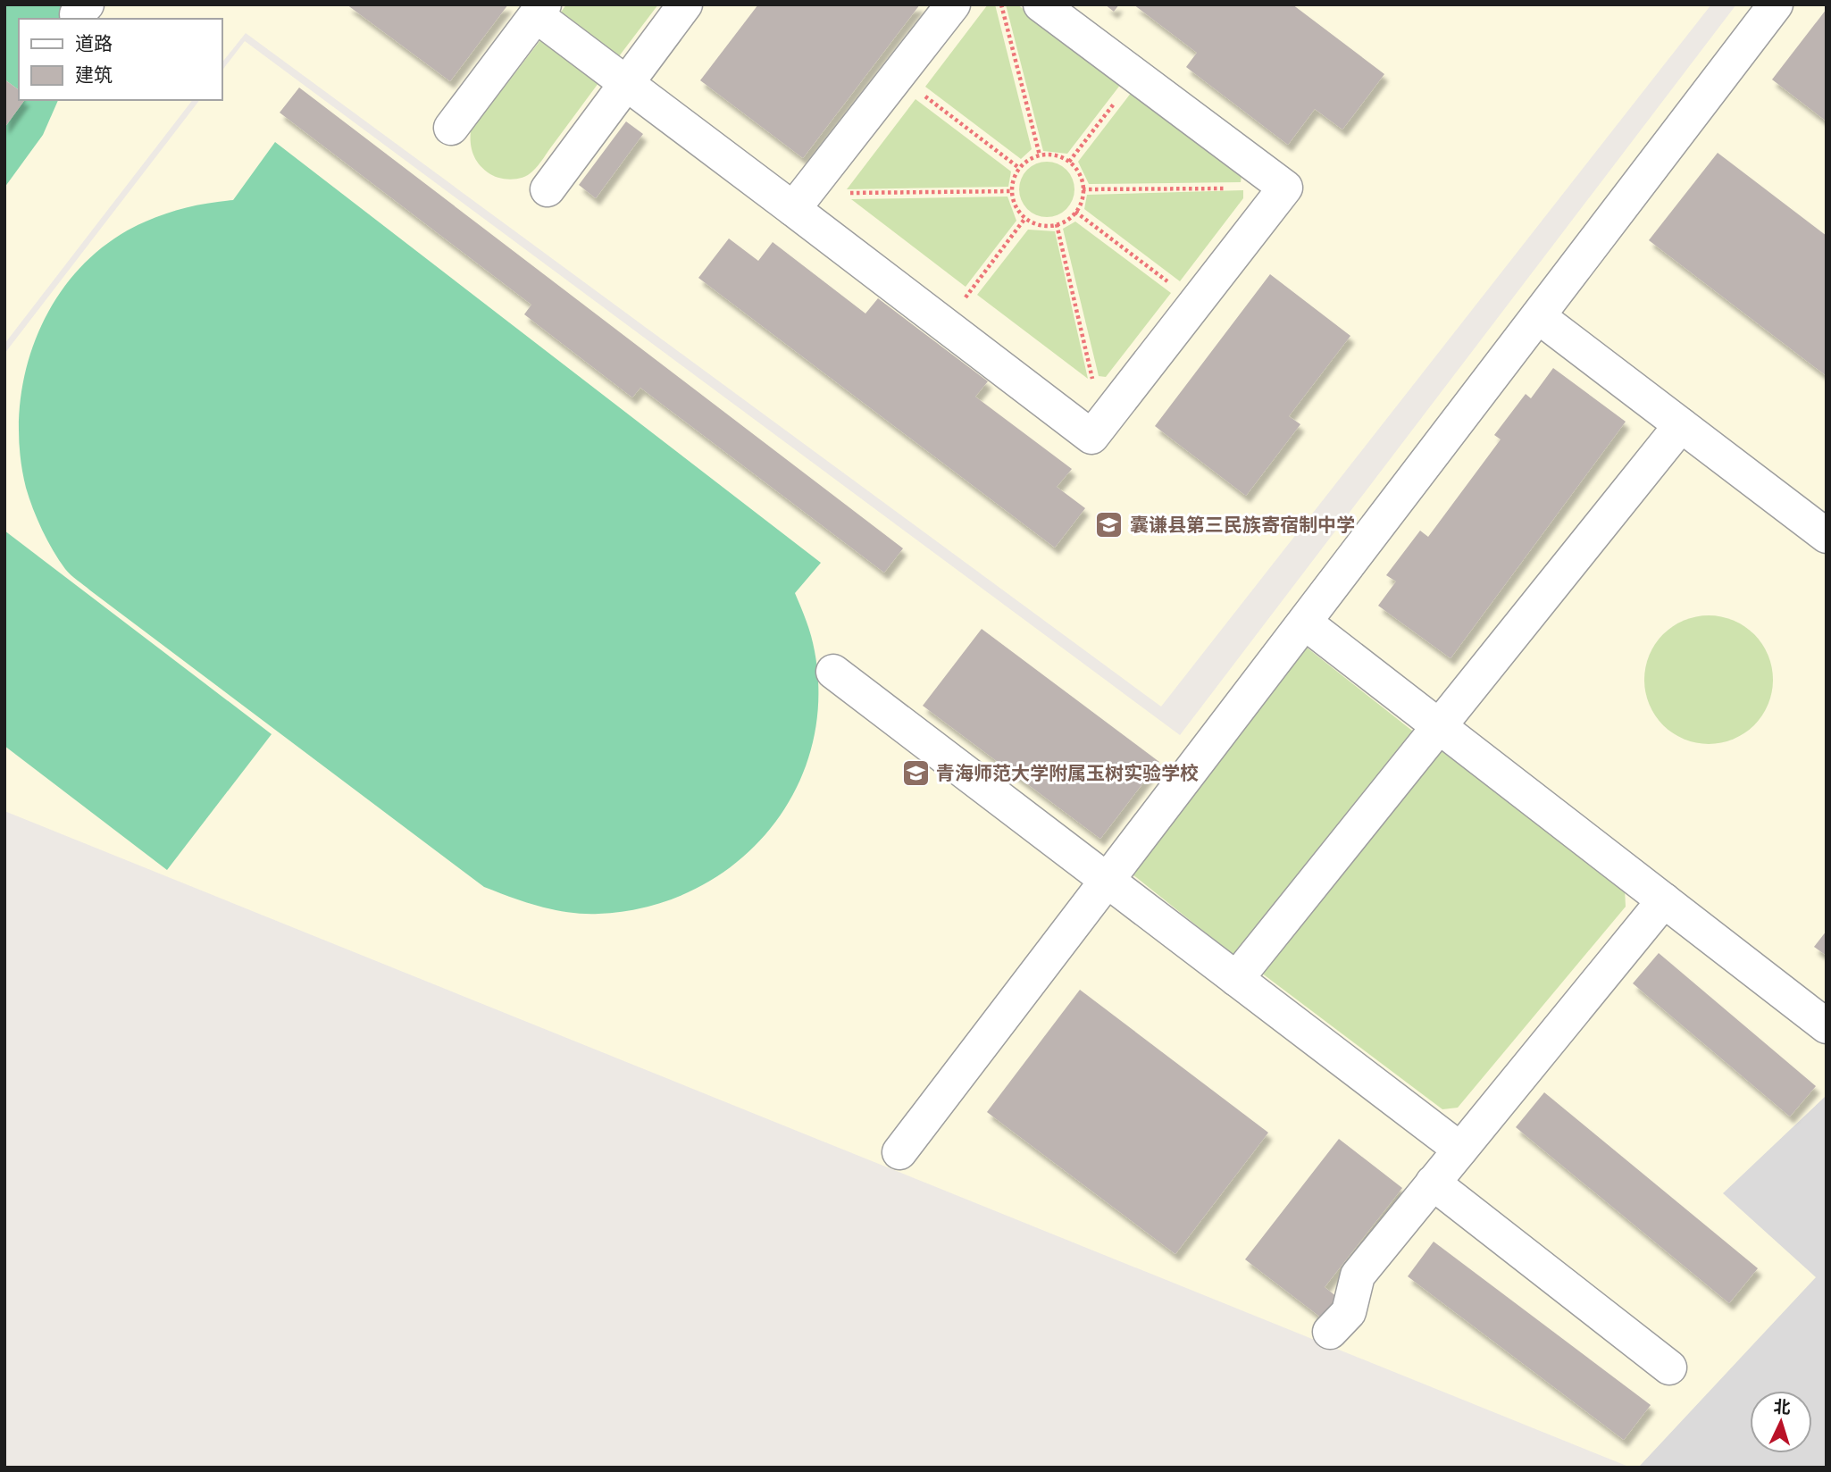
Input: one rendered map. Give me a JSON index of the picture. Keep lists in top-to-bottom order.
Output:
{
  "places": {
    "school or university": ["囊谦县第三民族寄宿制中学", "青海师范大学附属玉树实验学校"]
  },
  "legend": ["道路", "建筑"],
  "north": "top"
}
